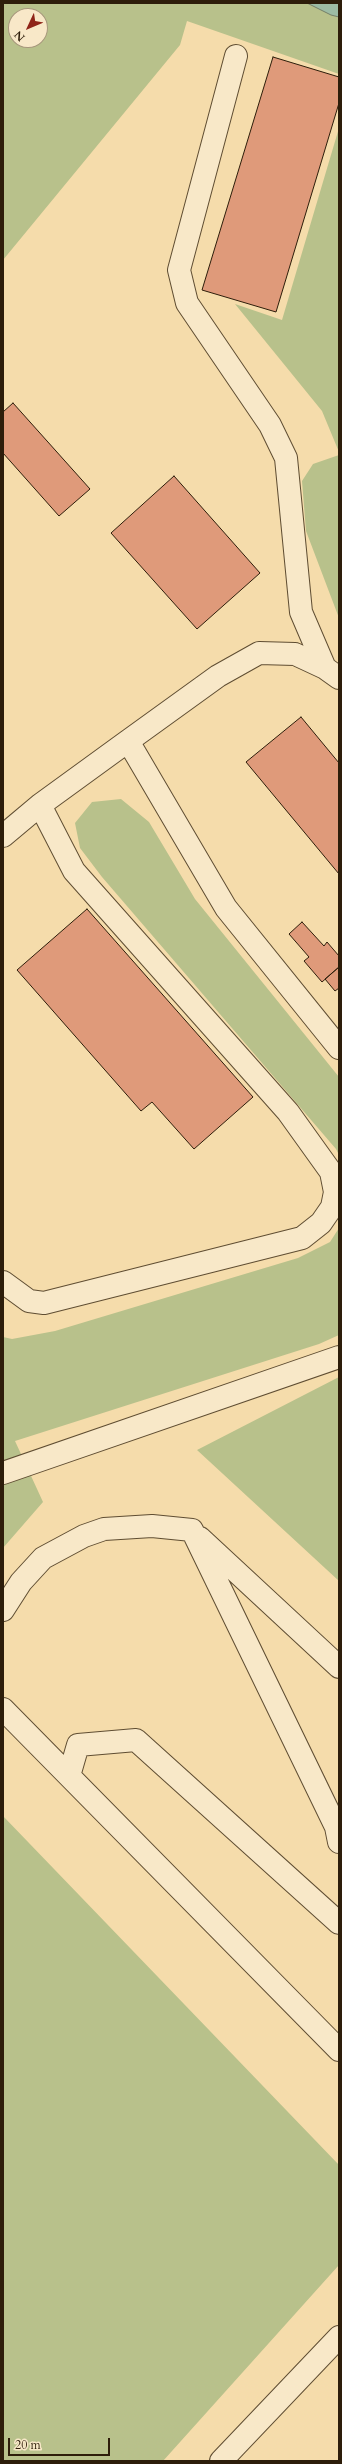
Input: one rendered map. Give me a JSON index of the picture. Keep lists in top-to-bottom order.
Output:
{
  "scale_bar": "20 m",
  "north": "bottom left"
}
